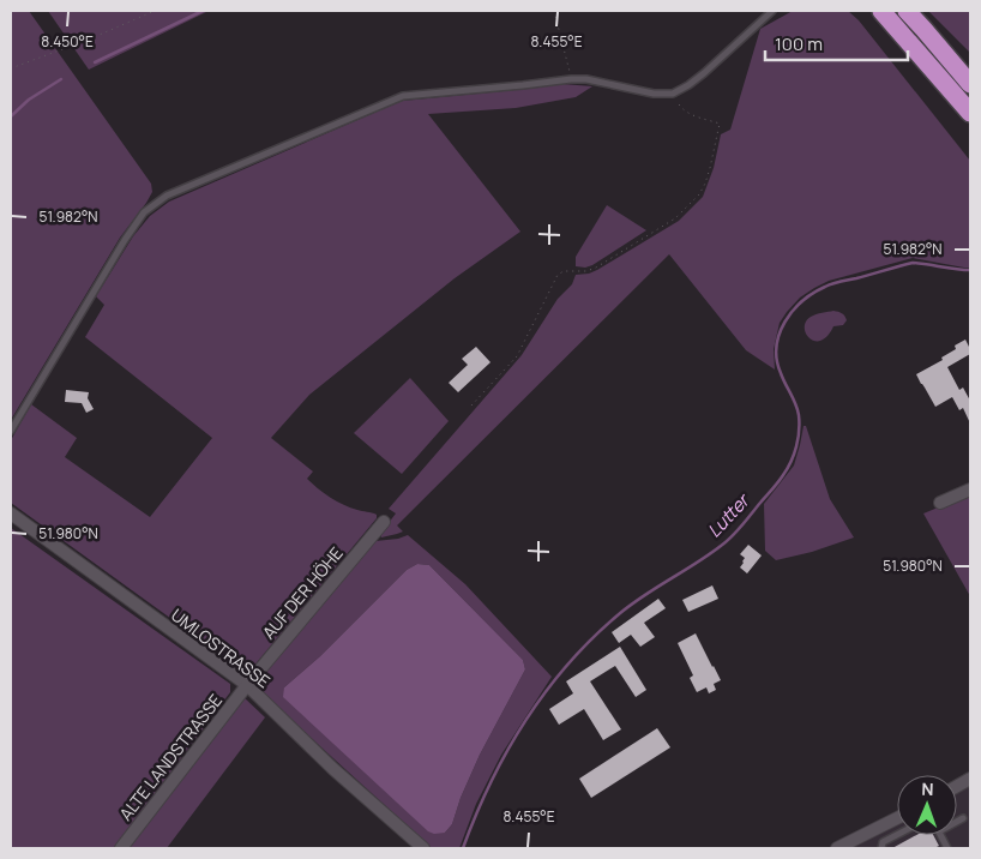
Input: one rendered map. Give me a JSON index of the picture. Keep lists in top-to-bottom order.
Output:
{
  "streets": {
    "street": ["AUF DER HÖHE", "UMLOSTRASSE", "ALTE LANDSTRASSE"]
  },
  "crossings": [
    ["AUF DER HÖHE", "UMLOSTRASSE"],
    ["AUF DER HÖHE", "ALTE LANDSTRASSE"],
    ["UMLOSTRASSE", "ALTE LANDSTRASSE"]
  ],
  "water": ["Lutter"],
  "scale_bar": "100 m",
  "north": "top",
  "coordinates": [
    "8.450°E",
    "8.455°E",
    "51.982°N",
    "51.980°N"
  ]
}
